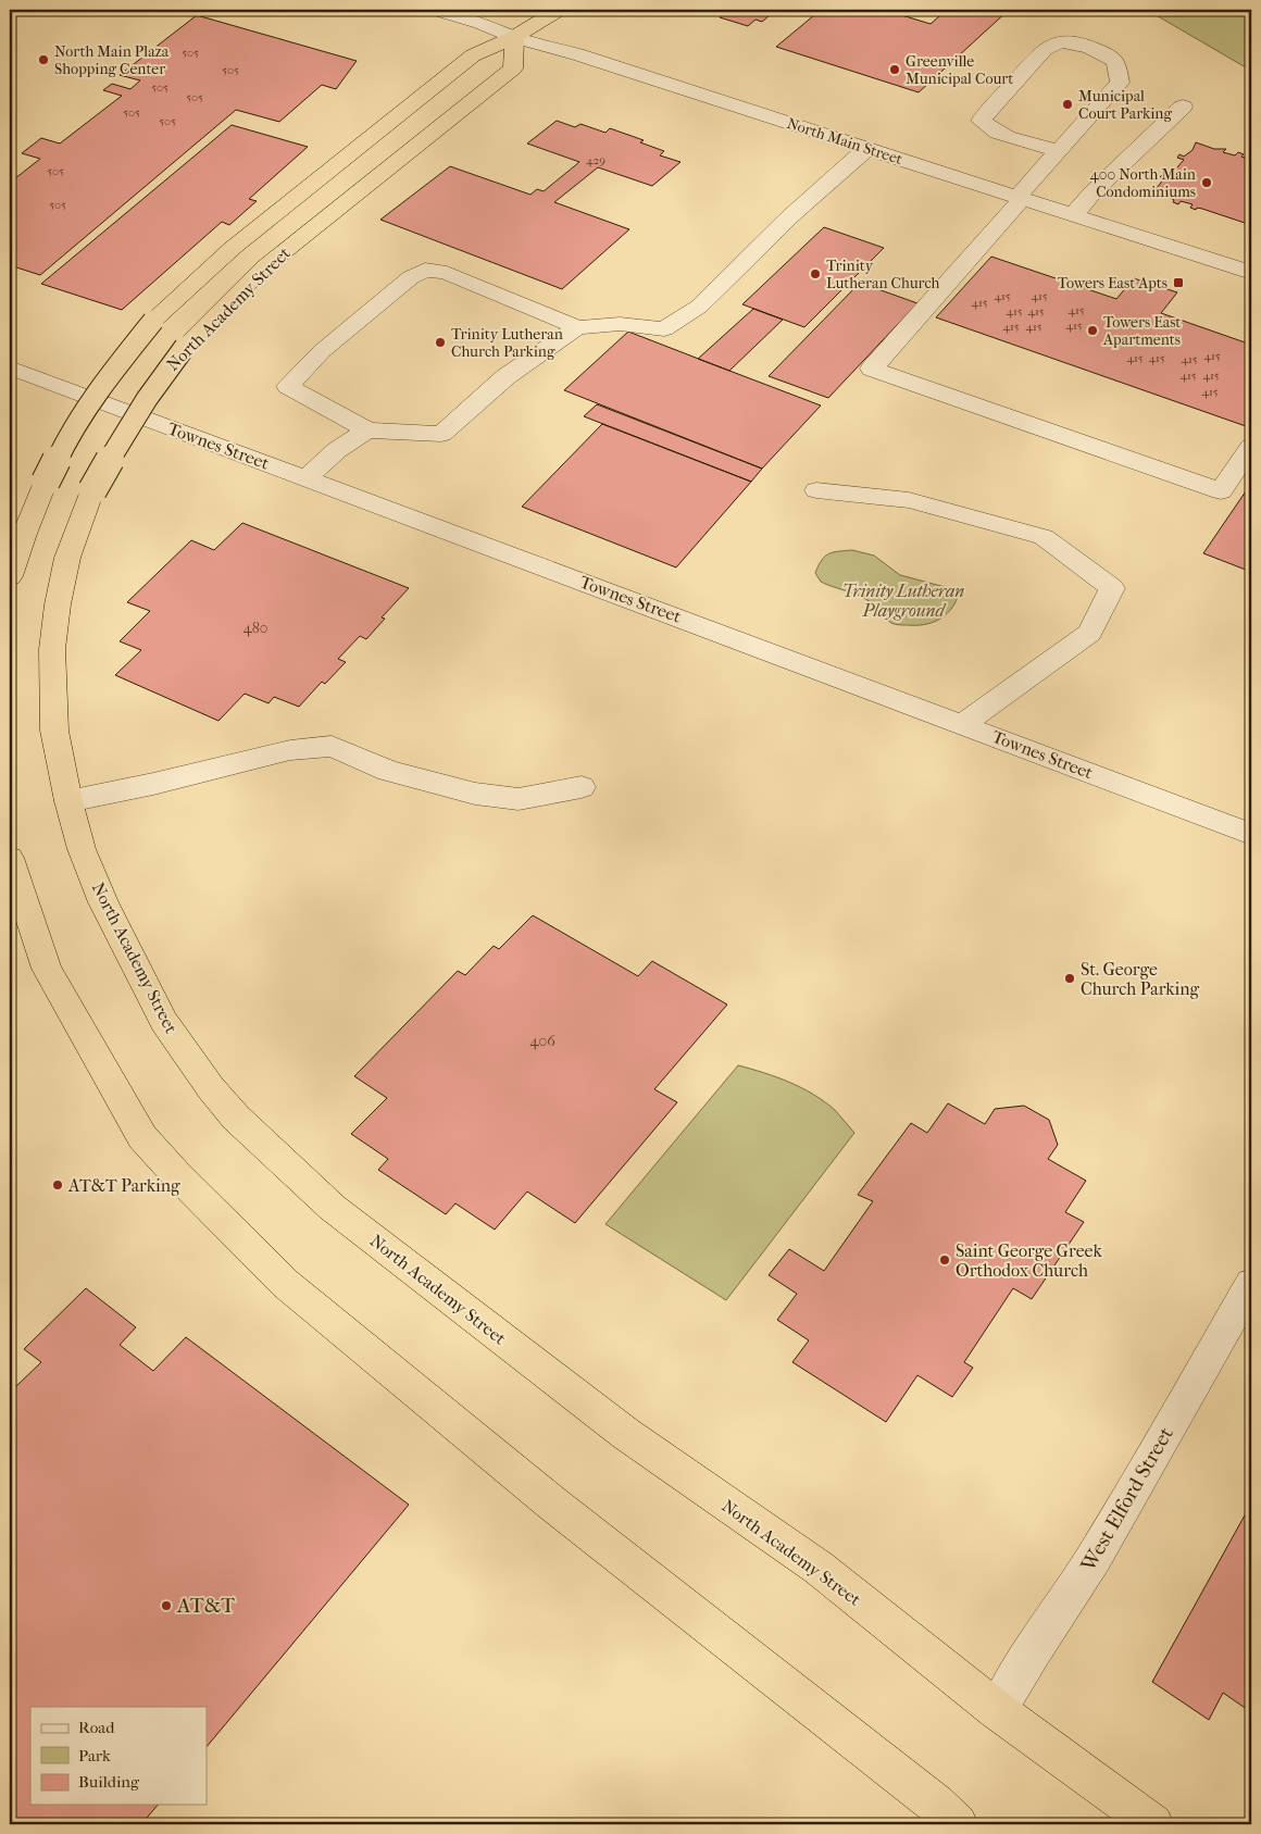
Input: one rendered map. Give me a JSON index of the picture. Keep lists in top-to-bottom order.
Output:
{
  "streets": {
    "highway": ["North Academy Street"],
    "street": ["North Main Street", "Townes Street", "West Elford Street"]
  },
  "crossings": [
    ["North Main Street", "North Academy Street"],
    ["North Academy Street", "West Elford Street"]
  ],
  "parks": ["Trinity Lutheran Playground"],
  "places": {
    "other": [
      "North Main Plaza Shopping Center",
      "Greenville Municipal Court",
      "Municipal Court Parking",
      "400 North Main Condominiums",
      "Trinity Lutheran Church",
      "Towers East Apartments",
      "Trinity Lutheran Church Parking",
      "St. George Church Parking",
      "AT&T Parking",
      "Saint George Greek Orthodox Church",
      "AT&T"
    ],
    "transit": ["Towers East Apts"]
  },
  "house_numbers": [
    "505",
    "505",
    "505",
    "505",
    "505",
    "505",
    "429",
    "505",
    "505",
    "415",
    "415",
    "415",
    "415",
    "415",
    "415",
    "415",
    "415",
    "415",
    "415",
    "415",
    "415",
    "415",
    "415",
    "415",
    "415",
    "480",
    "406"
  ],
  "legend": ["Road", "Park", "Building"]
}
